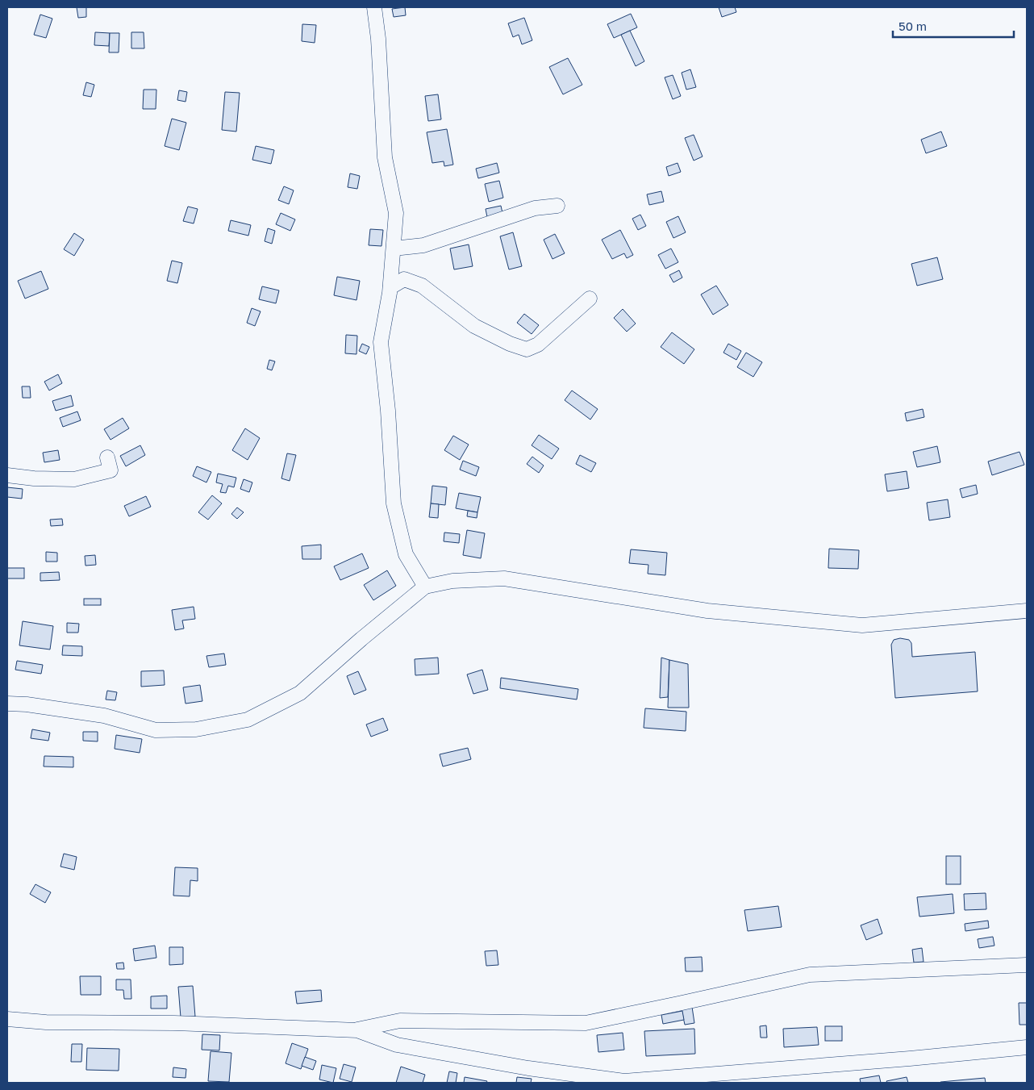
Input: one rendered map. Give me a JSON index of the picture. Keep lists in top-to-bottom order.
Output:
{
  "scale_bar": "50 m"
}
